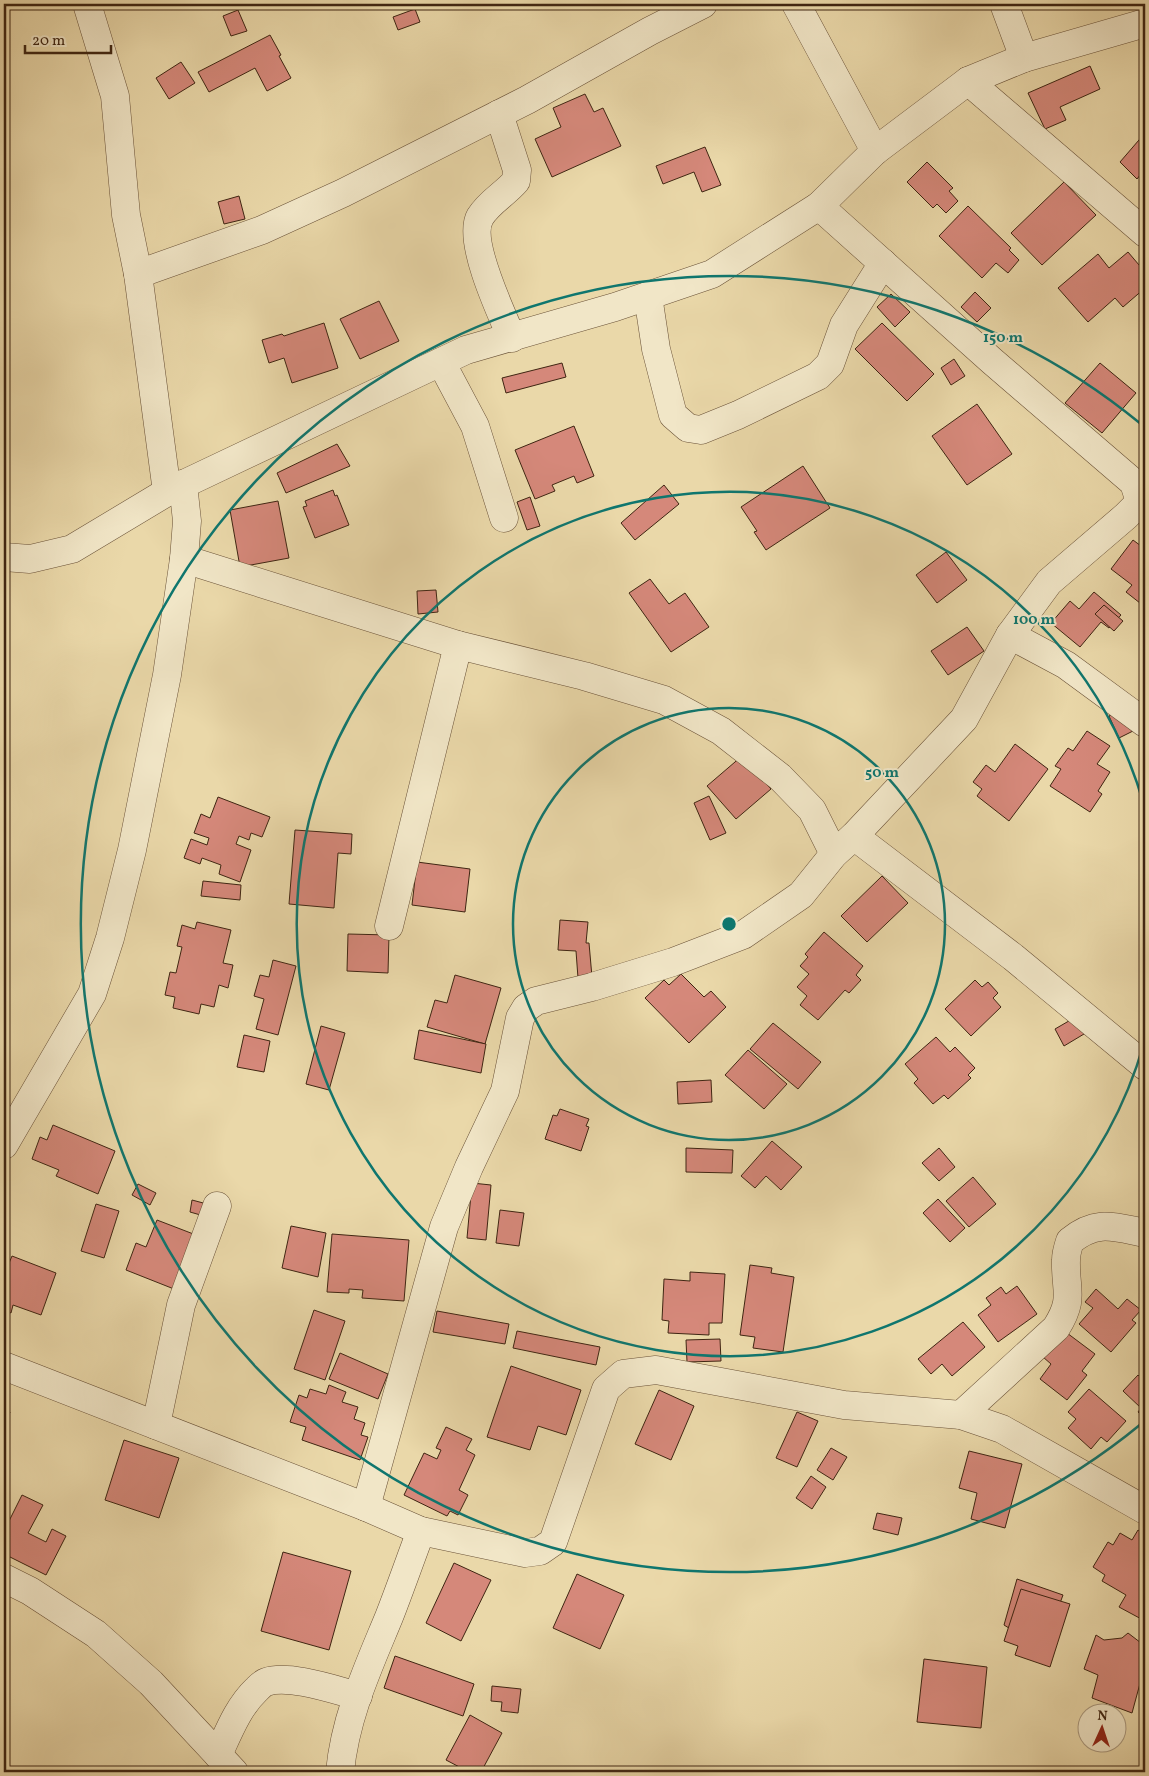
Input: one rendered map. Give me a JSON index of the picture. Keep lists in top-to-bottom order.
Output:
{
  "scale_bar": "20 m",
  "north": "top",
  "rings": ["150 m", "100 m", "50 m"]
}
